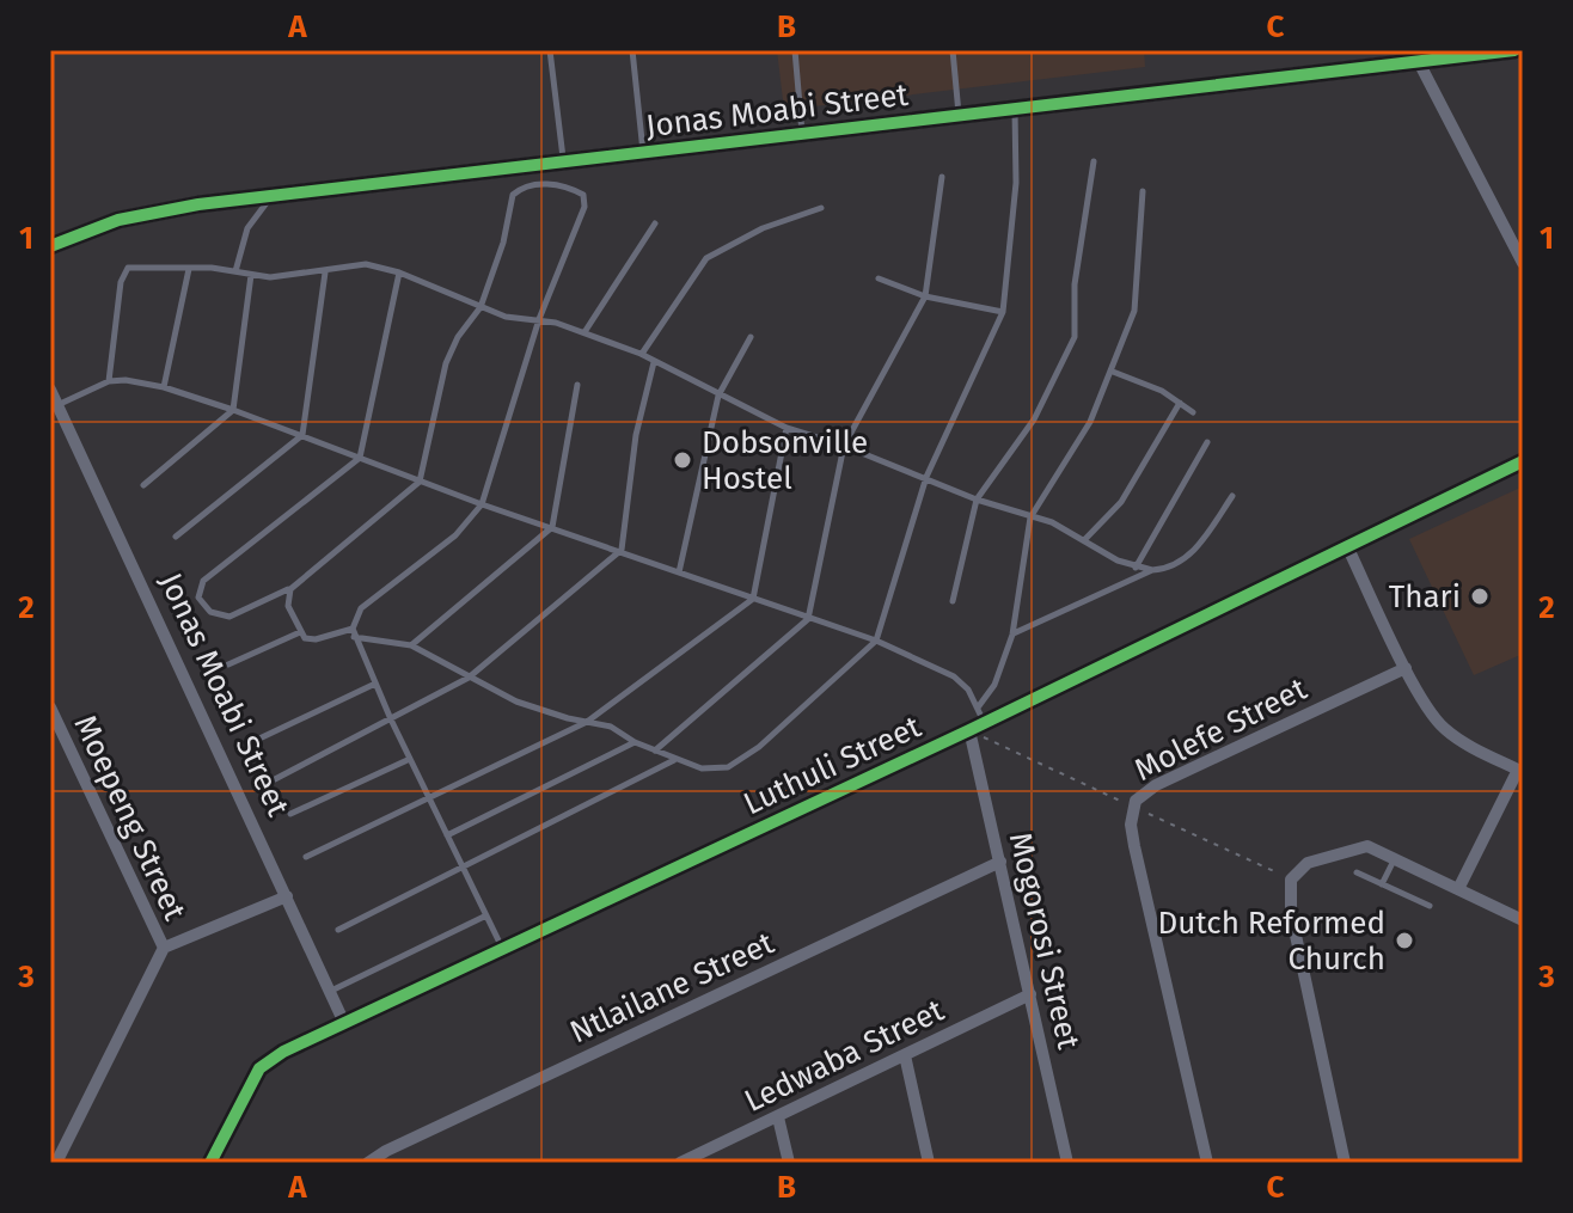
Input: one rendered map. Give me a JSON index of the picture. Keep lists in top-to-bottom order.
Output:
{
  "streets": {
    "street": [
      "Jonas Moabi Street",
      "Molefe Street",
      "Luthuli Street",
      "Moepeng Street",
      "Mogorosi Street",
      "Ntlailane Street",
      "Ledwaba Street"
    ]
  },
  "crossings": [
    ["Jonas Moabi Street", "Luthuli Street"],
    ["Jonas Moabi Street", "Moepeng Street"],
    ["Luthuli Street", "Mogorosi Street"],
    ["Mogorosi Street", "Ntlailane Street"],
    ["Mogorosi Street", "Ledwaba Street"]
  ],
  "places": ["Dobsonville Hostel", "Thari", "Dutch Reformed Church"],
  "grid": {
    "columns": ["A", "B", "C"],
    "rows": ["1", "2", "3"]
  }
}
